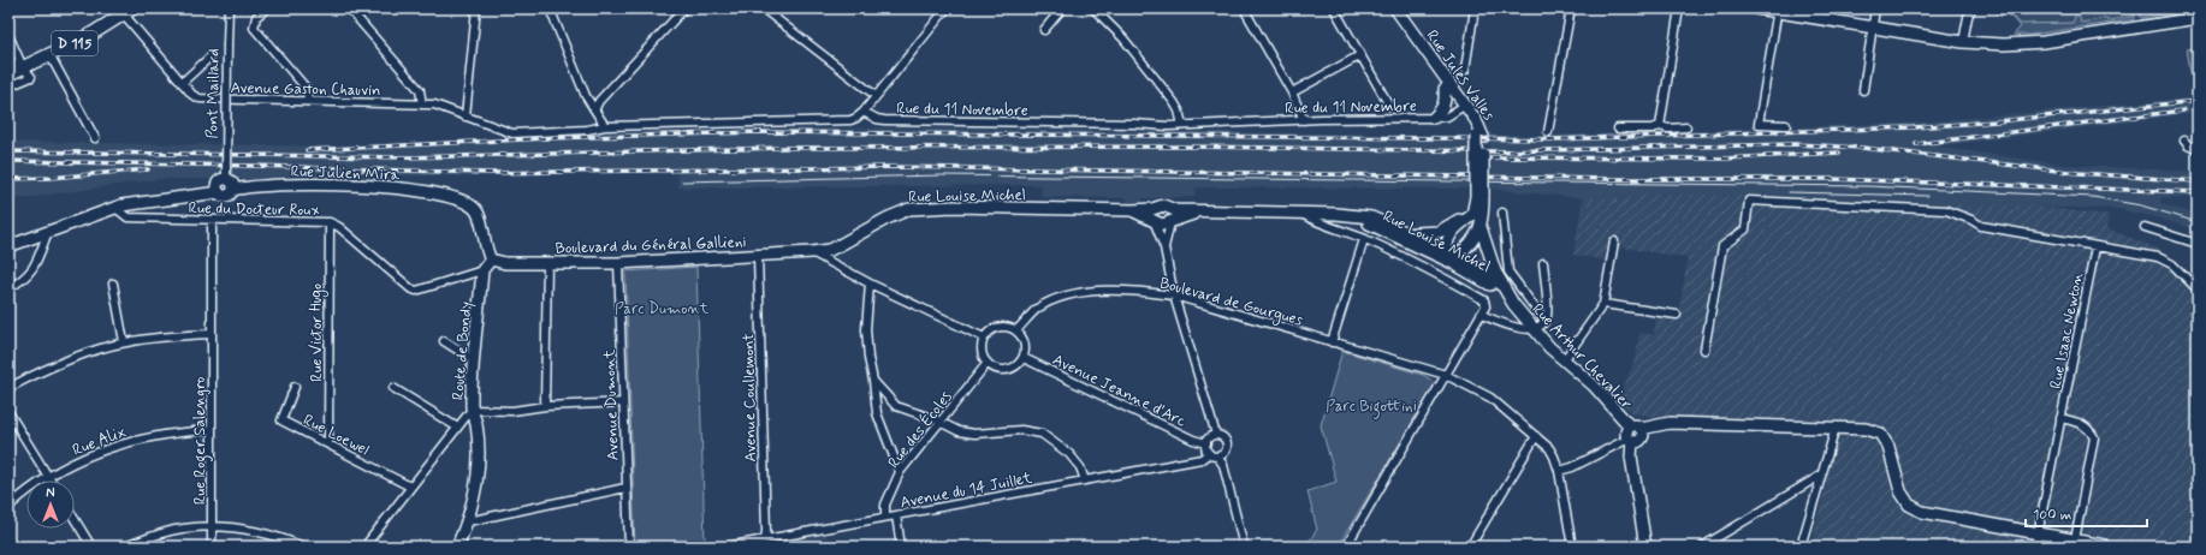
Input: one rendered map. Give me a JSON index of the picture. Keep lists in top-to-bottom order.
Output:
{
  "streets": {
    "main road": ["D 115"],
    "street": [
      "Rue Jules Valles",
      "Avenue Gaston Chauvin",
      "Pont Maillard",
      "Rue du 11 Novembre",
      "Rue Julien Mira",
      "Rue Louise Michel",
      "Rue du Docteur Roux",
      "Boulevard du Général Gallieni",
      "Boulevard de Gourgues",
      "Rue Isaac Newton",
      "Rue Victor Hugo",
      "Route de Bondy",
      "Rue Arthur Chevalier",
      "Avenue Jeanne d'Arc",
      "Avenue Coullemont",
      "Avenue Dumont",
      "Rue des Écoles",
      "Rue Loewel",
      "Rue Alix",
      "Rue Roger Salengro",
      "Avenue du 14 Juillet"
    ]
  },
  "crossings": [
    ["D 115", "Avenue Gaston Chauvin"],
    ["Rue Jules Valles", "Rue du 11 Novembre"],
    ["Pont Maillard", "Rue Julien Mira"],
    ["Rue Julien Mira", "Boulevard du Général Gallieni"],
    ["Rue Louise Michel", "Boulevard du Général Gallieni"],
    ["Rue Louise Michel", "Rue Arthur Chevalier"],
    ["Rue du Docteur Roux", "Rue Victor Hugo"],
    ["Rue du Docteur Roux", "Route de Bondy"],
    ["Rue du Docteur Roux", "Rue Roger Salengro"],
    ["Boulevard du Général Gallieni", "Avenue Coullemont"],
    ["Boulevard du Général Gallieni", "Avenue Dumont"],
    ["Boulevard de Gourgues", "Avenue Jeanne d'Arc"],
    ["Boulevard de Gourgues", "Rue des Écoles"],
    ["Rue Victor Hugo", "Rue Loewel"],
    ["Avenue Jeanne d'Arc", "Rue des Écoles"],
    ["Avenue Jeanne d'Arc", "Avenue du 14 Juillet"],
    ["Avenue Coullemont", "Avenue du 14 Juillet"],
    ["Rue des Écoles", "Avenue du 14 Juillet"],
    ["Rue Alix", "Rue Roger Salengro"]
  ],
  "parks": ["Parc Dumont", "Parc Bigottini"],
  "scale_bar": "100 m",
  "north": "top"
}
